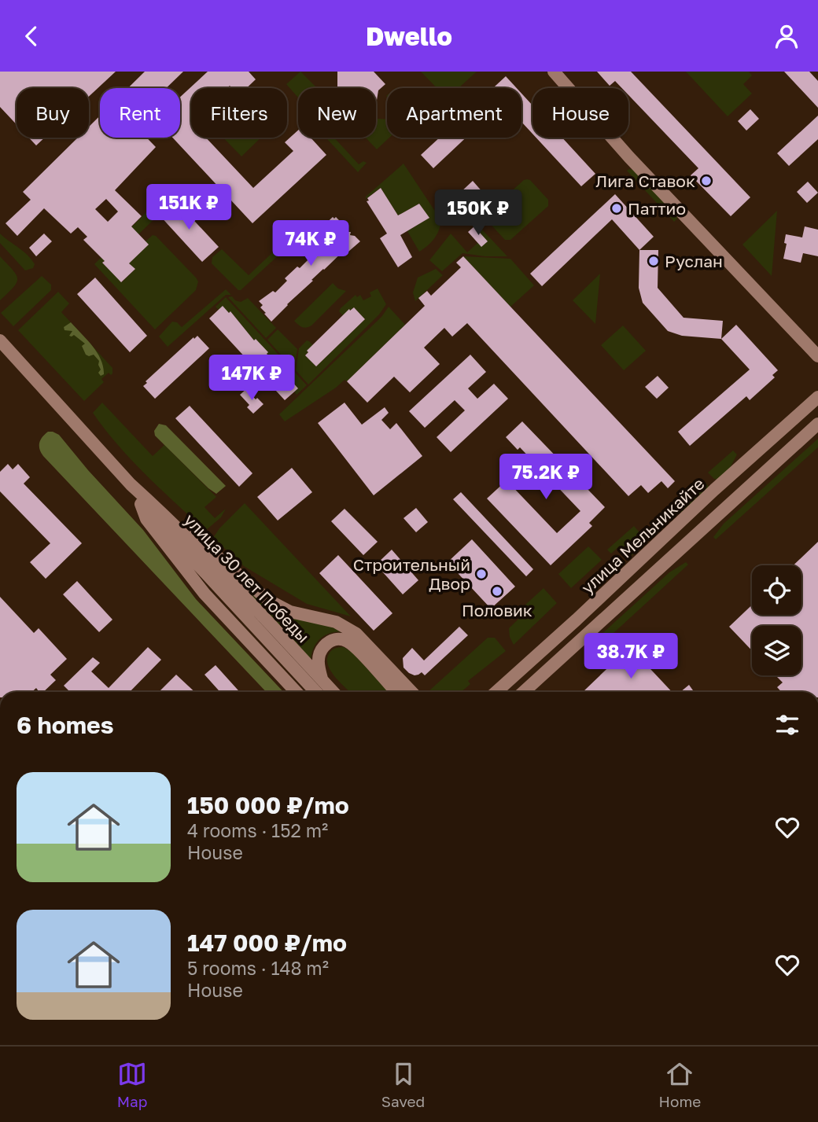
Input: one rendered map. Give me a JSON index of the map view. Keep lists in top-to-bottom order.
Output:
{
  "streets": {
    "street": ["улица Мельникайте", "улица 30 лет Победы"]
  },
  "places": [
    "Лига Ставок",
    "Паттио",
    "Руслан",
    "Строительный Двор",
    "Половик"
  ],
  "page": {
    "header": "Dwello",
    "chip": [
      "Buy",
      "Rent",
      "Filters",
      "New",
      "Apartment",
      "House"
    ],
    "price": [
      "151K ₽",
      "150K ₽",
      "74K ₽",
      "147K ₽",
      "75.2K ₽",
      "38.7K ₽"
    ],
    "heading": "6 homes",
    "list": [
      {
        "name": "150 000 ₽/mo",
        "note": "4 rooms · 152 m² · House"
      },
      {
        "name": "147 000 ₽/mo",
        "note": "5 rooms · 148 m² · House"
      }
    ],
    "tabs": ["Map", "Saved", "Home"]
  }
}
